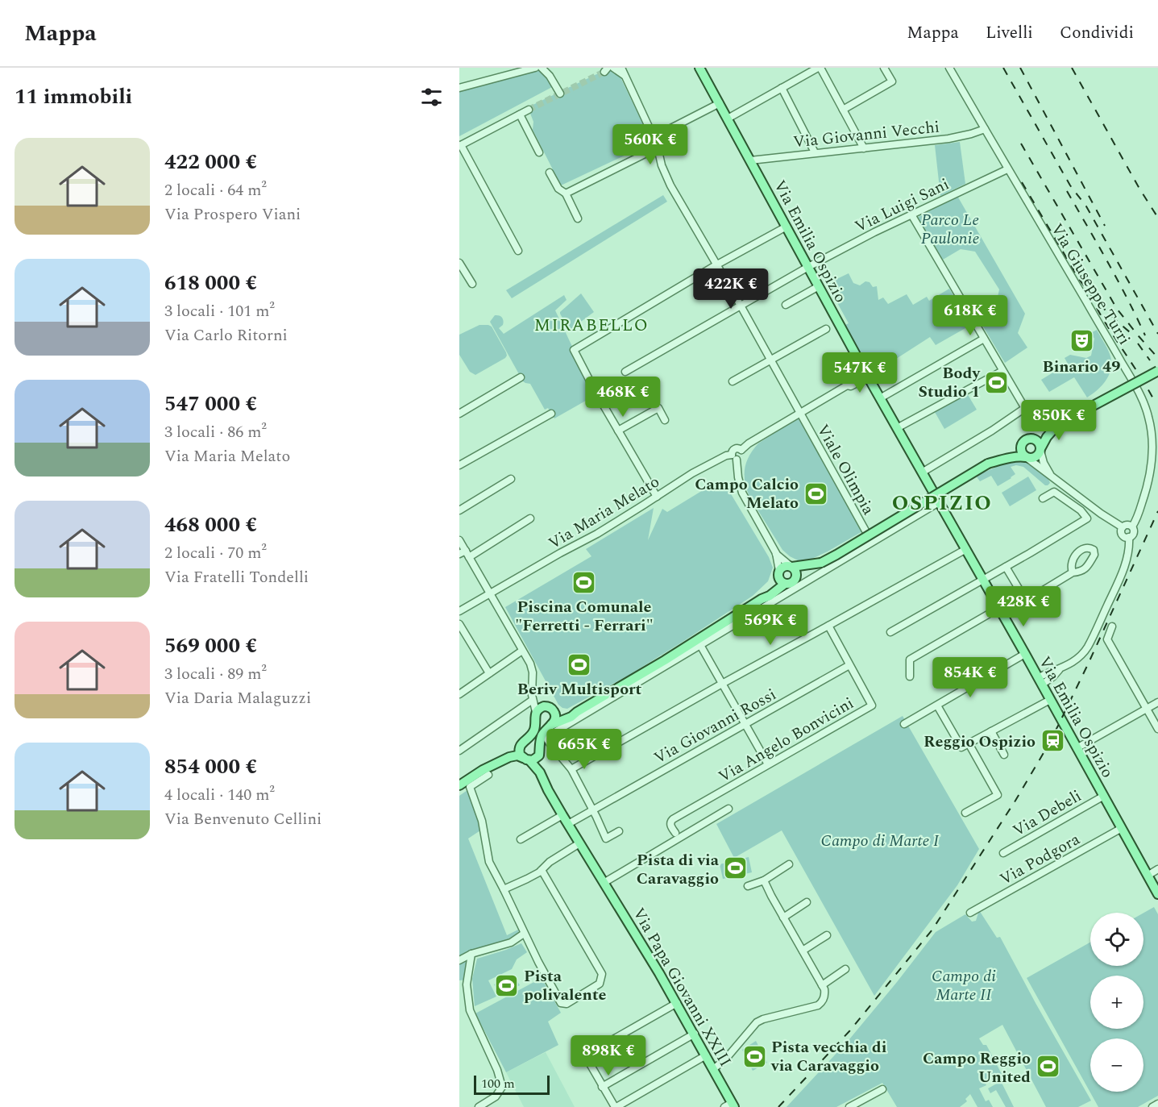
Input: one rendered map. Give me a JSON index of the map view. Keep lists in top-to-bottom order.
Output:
{
  "streets": {
    "main road": ["Via Emilia Ospizio", "Via Papa Giovanni XXIII"],
    "street": [
      "Via Giovanni Vecchi",
      "Via Luigi Sani",
      "Via Giuseppe Turri",
      "Viale Olimpia",
      "Via Maria Melato",
      "Via Giovanni Rossi",
      "Via Angelo Bonvicini",
      "Via Debeli",
      "Via Podgora"
    ]
  },
  "crossings": [
    ["Via Giovanni Vecchi", "Via Emilia Ospizio"],
    ["Via Giovanni Vecchi", "Via Giuseppe Turri"],
    ["Via Luigi Sani", "Via Emilia Ospizio"],
    ["Via Luigi Sani", "Via Giuseppe Turri"],
    ["Via Luigi Sani", "Viale Olimpia"],
    ["Via Emilia Ospizio", "Via Debeli"],
    ["Via Emilia Ospizio", "Via Podgora"],
    ["Via Giovanni Rossi", "Via Angelo Bonvicini"],
    ["Via Giovanni Rossi", "Via Papa Giovanni XXIII"]
  ],
  "districts": ["MIRABELLO", "OSPIZIO"],
  "parks": ["Parco Le Paulonie", "Campo di Marte I", "Campo di Marte II"],
  "places": {
    "theatre": ["Binario 49"],
    "sports": [
      "Body Studio 1",
      "Campo Calcio Melato",
      "Piscina Comunale \"Ferretti - Ferrari\"",
      "Beriv Multisport",
      "Pista di via Caravaggio",
      "Pista polivalente",
      "Pista vecchia di via Caravaggio",
      "Campo Reggio United"
    ],
    "station": ["Reggio Ospizio"]
  },
  "scale_bar": "100 m",
  "page": {
    "header": "Mappa",
    "nav": ["Mappa", "Livelli", "Condividi"],
    "heading": "11 immobili",
    "price": [
      "560K €",
      "422K €",
      "618K €",
      "547K €",
      "468K €",
      "850K €",
      "428K €",
      "569K €",
      "854K €",
      "665K €",
      "898K €"
    ],
    "list": [
      {
        "name": "422 000 €",
        "note": "2 locali · 64 m² · Via Prospero Viani"
      },
      {
        "name": "618 000 €",
        "note": "3 locali · 101 m² · Via Carlo Ritorni"
      },
      {
        "name": "547 000 €",
        "note": "3 locali · 86 m² · Via Maria Melato"
      },
      {
        "name": "468 000 €",
        "note": "2 locali · 70 m² · Via Fratelli Tondelli"
      },
      {
        "name": "569 000 €",
        "note": "3 locali · 89 m² · Via Daria Malaguzzi"
      },
      {
        "name": "854 000 €",
        "note": "4 locali · 140 m² · Via Benvenuto Cellini"
      }
    ],
    "map_buttons": ["+", "−"],
    "scale": "100 m"
  }
}
